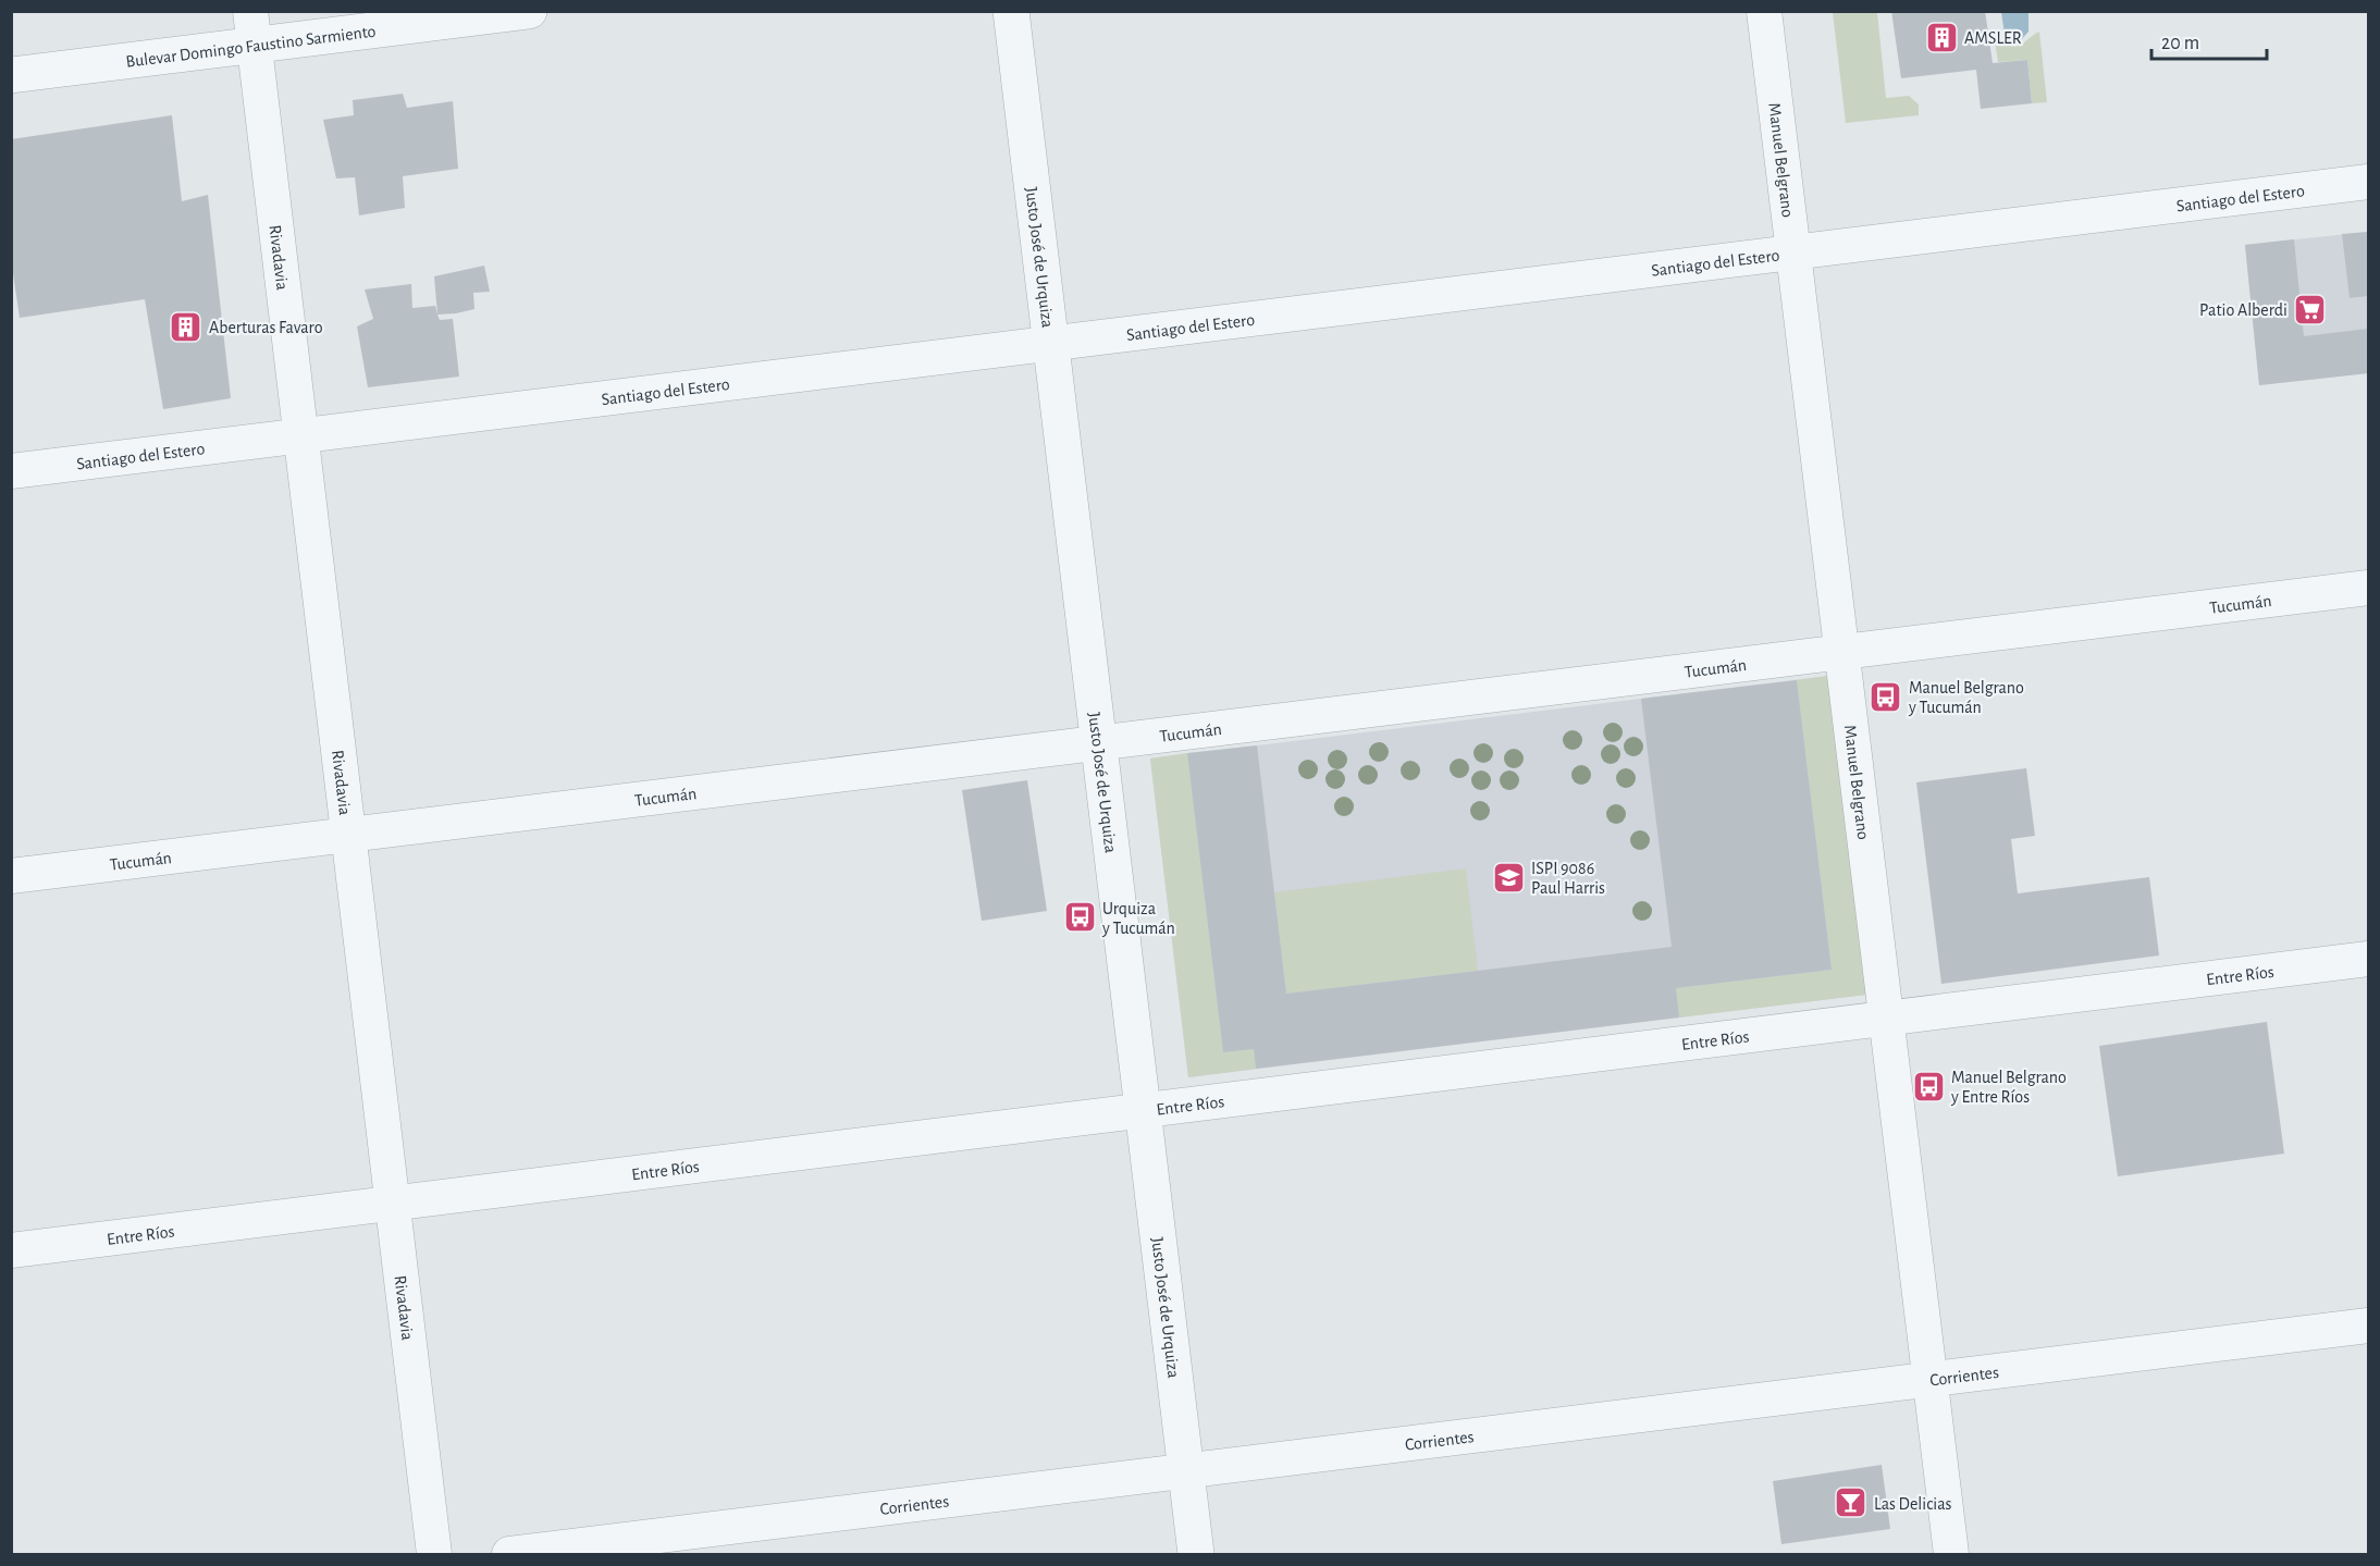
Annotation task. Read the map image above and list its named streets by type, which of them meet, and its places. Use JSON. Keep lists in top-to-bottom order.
{
  "streets": {
    "street": [
      "Bulevar Domingo Faustino Sarmiento",
      "Manuel Belgrano",
      "Santiago del Estero",
      "Rivadavia",
      "Justo José de Urquiza",
      "Tucumán",
      "Entre Ríos",
      "Corrientes"
    ]
  },
  "crossings": [
    ["Bulevar Domingo Faustino Sarmiento", "Rivadavia"],
    ["Manuel Belgrano", "Santiago del Estero"],
    ["Manuel Belgrano", "Tucumán"],
    ["Manuel Belgrano", "Entre Ríos"],
    ["Manuel Belgrano", "Corrientes"],
    ["Santiago del Estero", "Rivadavia"],
    ["Santiago del Estero", "Justo José de Urquiza"],
    ["Rivadavia", "Tucumán"],
    ["Rivadavia", "Entre Ríos"],
    ["Justo José de Urquiza", "Tucumán"],
    ["Justo José de Urquiza", "Entre Ríos"],
    ["Justo José de Urquiza", "Corrientes"]
  ],
  "places": {
    "building": ["AMSLER", "Aberturas Favaro"],
    "supermarket": ["Patio Alberdi"],
    "bus stop": ["Manuel Belgrano y Tucumán", "Urquiza y Tucumán", "Manuel Belgrano y Entre Ríos"],
    "school or university": ["ISPI 9086 Paul Harris"],
    "bar": ["Las Delicias"]
  },
  "scale_bar": "20 m"
}
